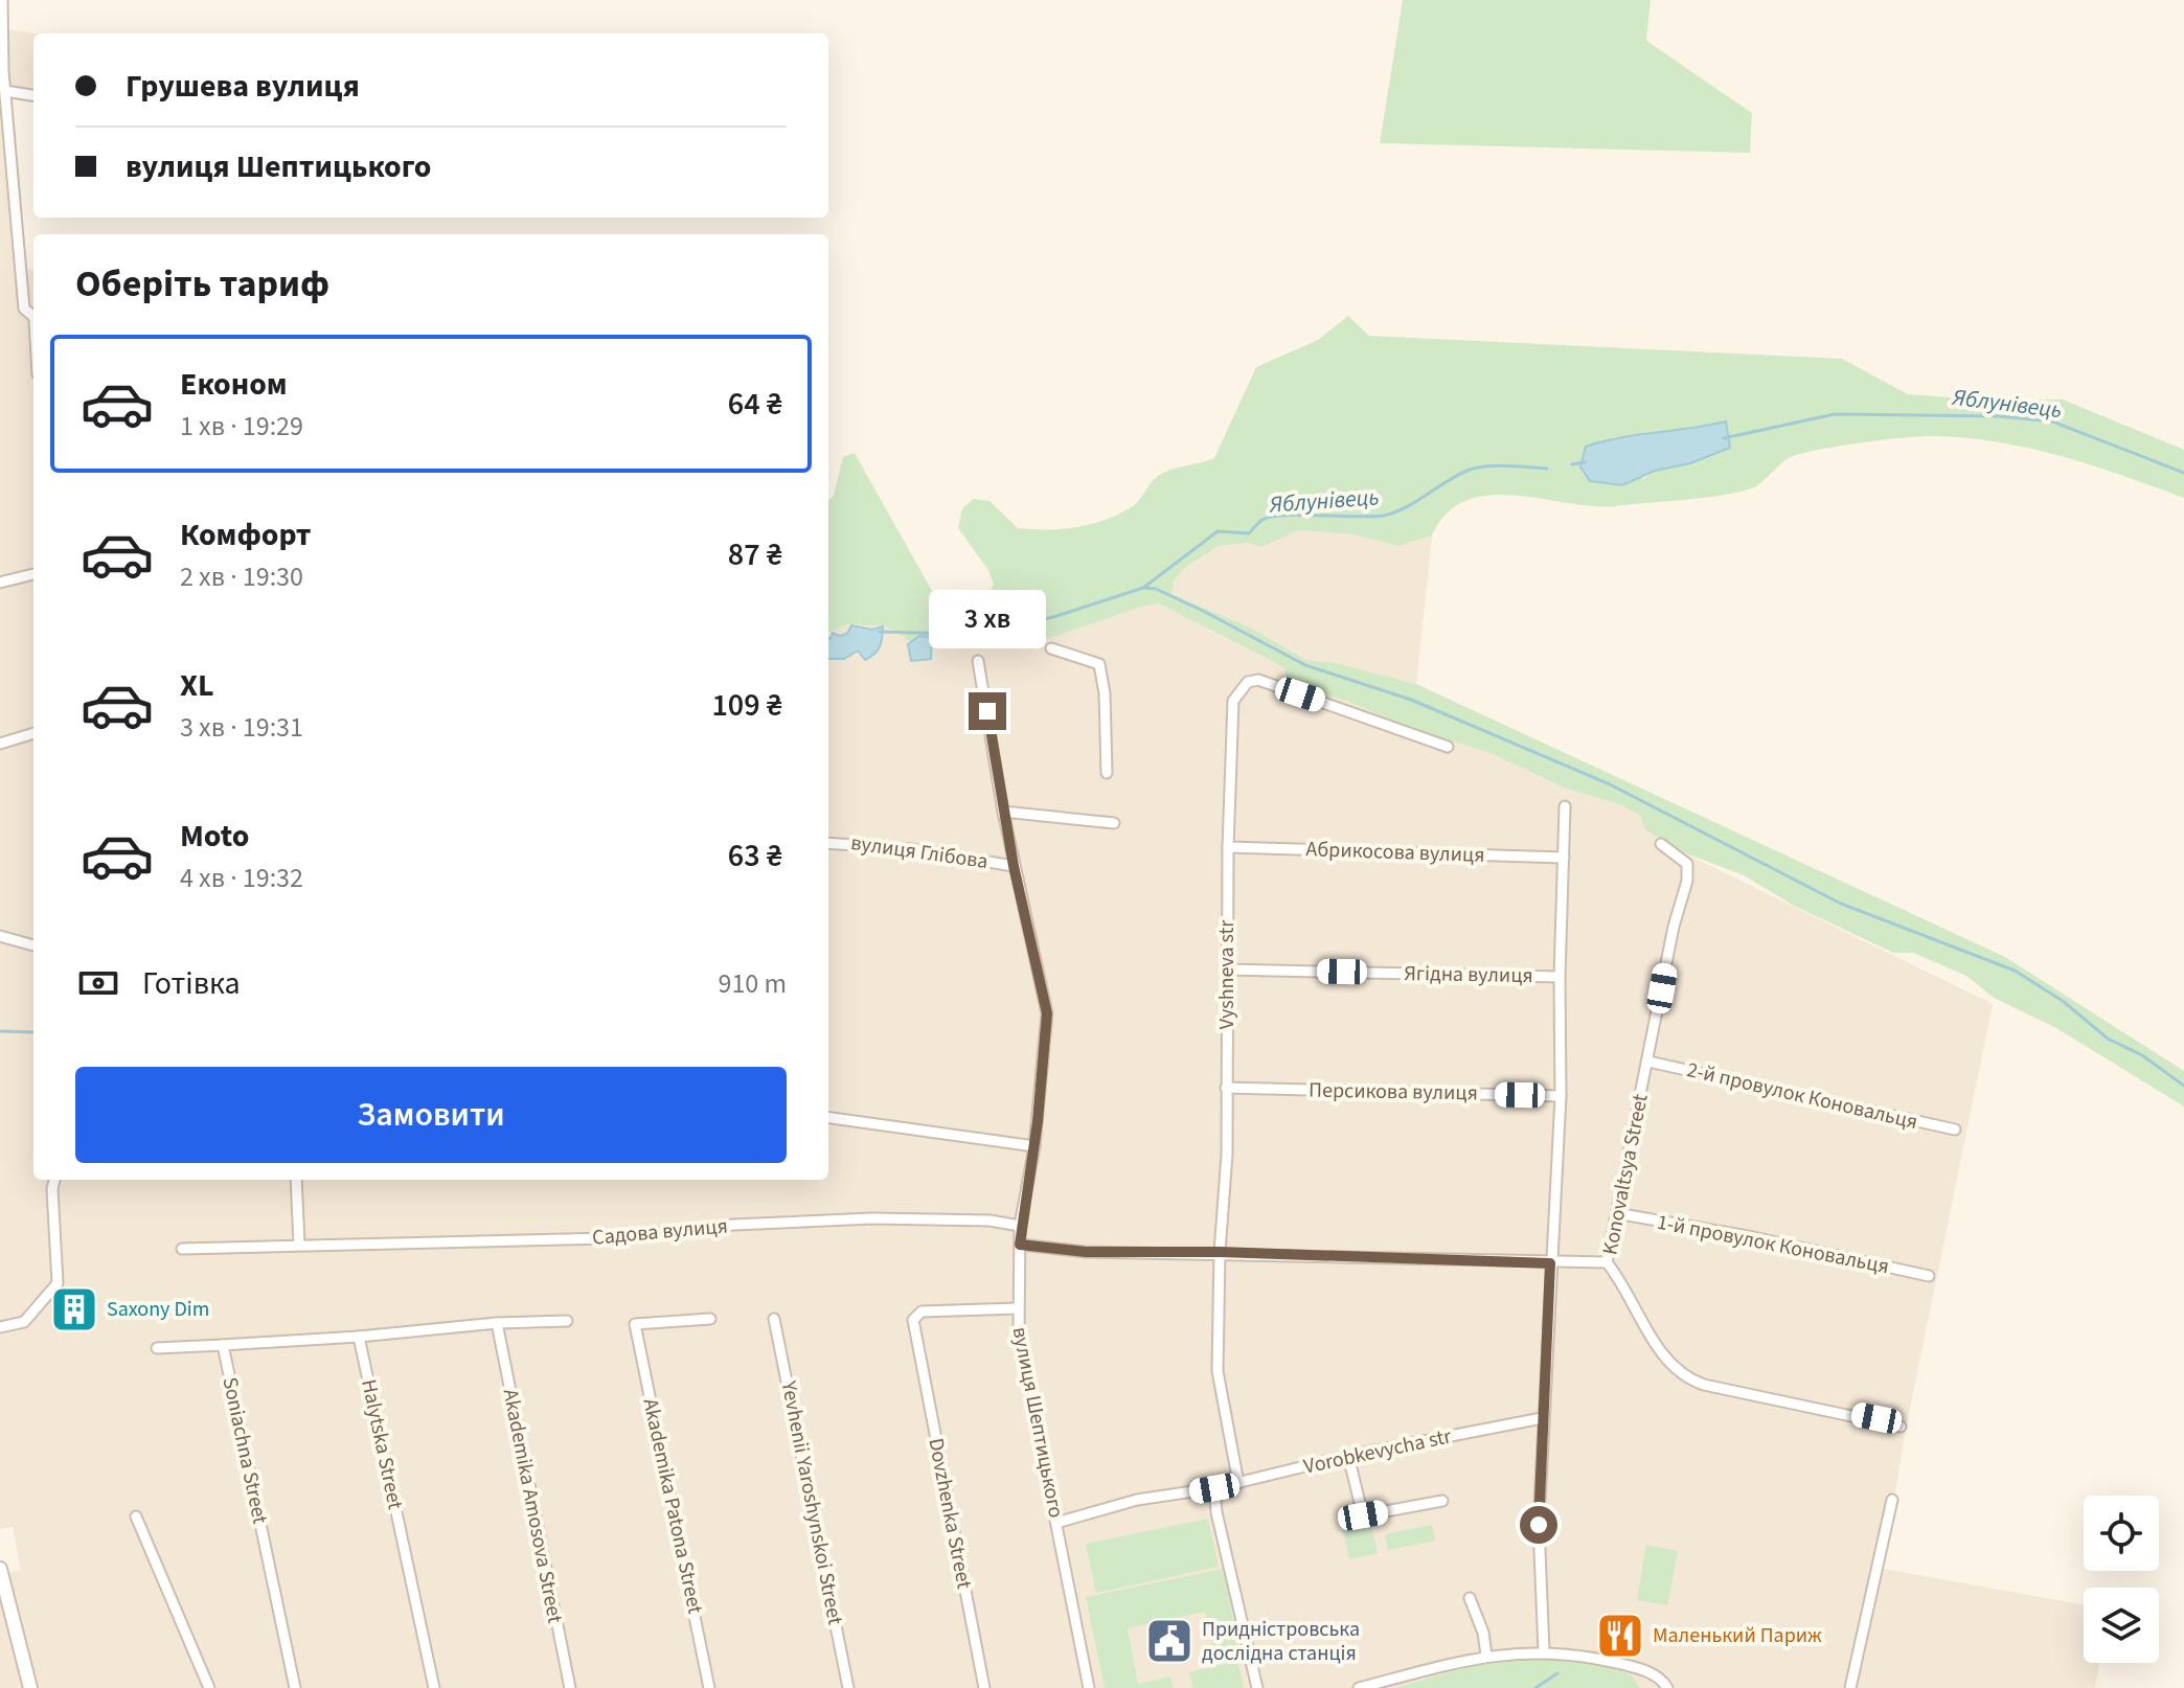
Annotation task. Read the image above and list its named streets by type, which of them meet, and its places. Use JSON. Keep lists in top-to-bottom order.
{
  "streets": {
    "street": [
      "вулиця Глібова",
      "Абрикосова вулиця",
      "Vyshneva str",
      "Ягідна вулиця",
      "Персикова вулиця",
      "2-й провулок Коновальця",
      "Konovaltsya Street",
      "Садова вулиця",
      "1-й провулок Коновальця",
      "вулиця Шептицького",
      "Halytska Street",
      "Soniachna Street",
      "Vorobkevycha str",
      "Yevhenii Yaroshynskoi Street",
      "Akademika Amosova Street",
      "Akademika Patona Street",
      "Dovzhenka Street"
    ]
  },
  "crossings": [
    ["вулиця Глібова", "вулиця Шептицького"],
    ["Абрикосова вулиця", "Vyshneva str"],
    ["Vyshneva str", "Ягідна вулиця"],
    ["Vyshneva str", "Персикова вулиця"],
    ["Vyshneva str", "Vorobkevycha str"],
    ["2-й провулок Коновальця", "Konovaltsya Street"],
    ["Konovaltsya Street", "1-й провулок Коновальця"],
    ["Садова вулиця", "вулиця Шептицького"],
    ["вулиця Шептицького", "Vorobkevycha str"],
    ["вулиця Шептицького", "Dovzhenka Street"],
    ["Halytska Street", "Soniachna Street"]
  ],
  "water": ["Яблунівець"],
  "places": {
    "building": ["Saxony Dim"],
    "restaurant": ["Маленький Париж"],
    "public building": ["Придністровська дослідна станція"]
  },
  "page": {
    "banner": ["Грушева вулиця", "вулиця Шептицького"],
    "heading": "Оберіть тариф",
    "list": [
      {
        "name": "Економ",
        "note": "1 хв · 19:29",
        "value": "64 ₴"
      },
      {
        "name": "Комфорт",
        "note": "2 хв · 19:30",
        "value": "87 ₴"
      },
      {
        "name": "XL",
        "note": "3 хв · 19:31",
        "value": "109 ₴"
      },
      {
        "name": "Moto",
        "note": "4 хв · 19:32",
        "value": "63 ₴"
      }
    ],
    "bubble": "3 хв",
    "pay": ["Готівка", "910 m"],
    "buttons": "Замовити"
  }
}
